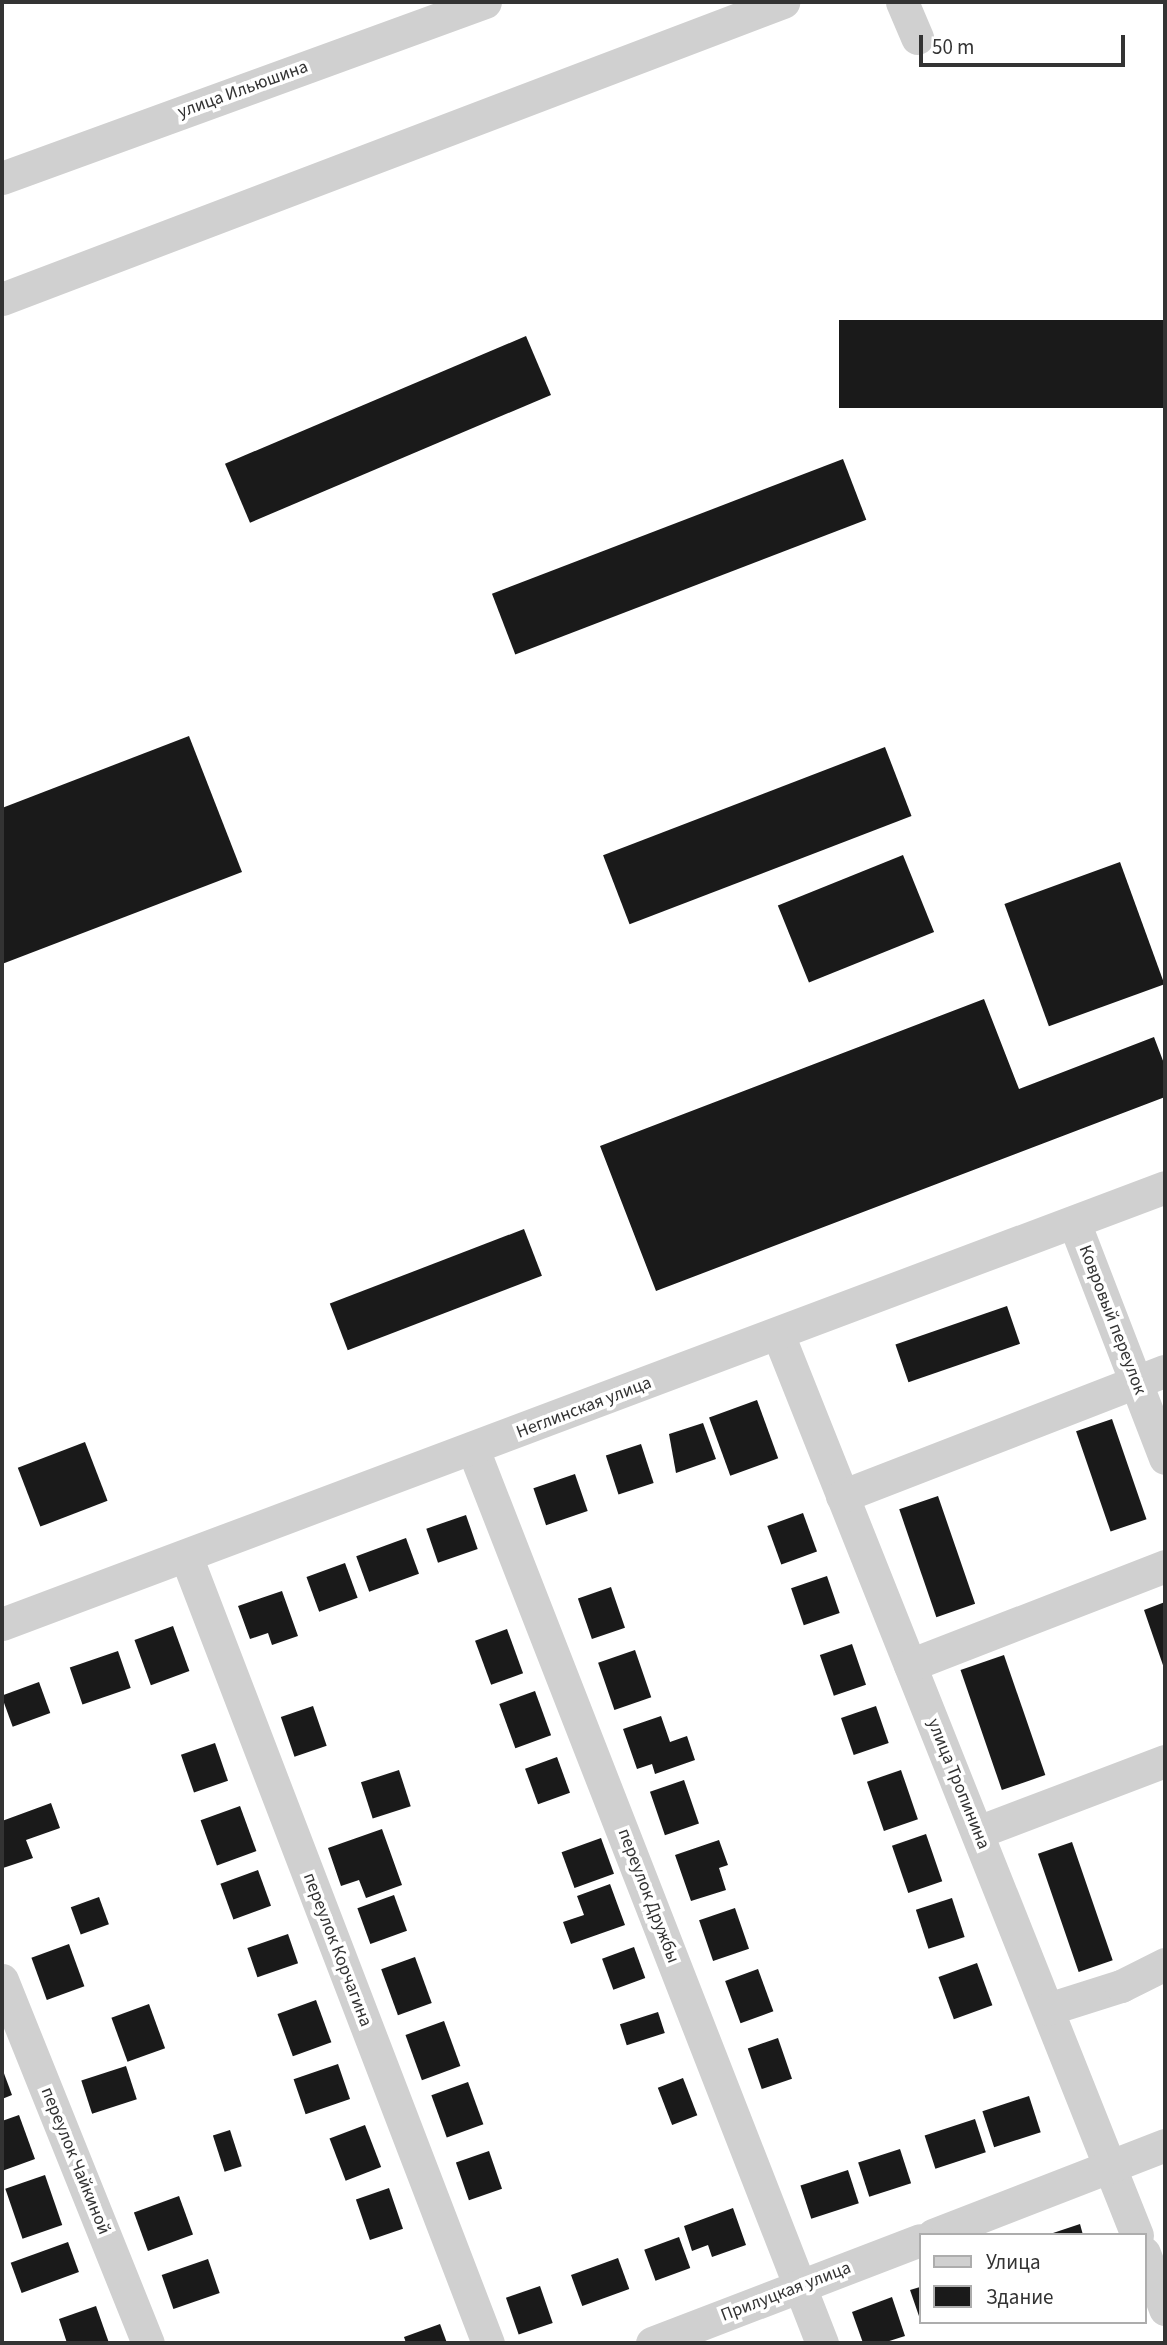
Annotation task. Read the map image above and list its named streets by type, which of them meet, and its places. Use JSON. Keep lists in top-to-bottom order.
{
  "streets": {
    "street": [
      "улица Ильюшина",
      "Ковровый переулок",
      "Неглинская улица",
      "улица Тропинина",
      "переулок Дружбы",
      "переулок Корчагина",
      "переулок Чайкиной",
      "Прилуцкая улица"
    ]
  },
  "crossings": [
    ["Ковровый переулок", "Неглинская улица"],
    ["Неглинская улица", "улица Тропинина"],
    ["Неглинская улица", "переулок Дружбы"],
    ["Неглинская улица", "переулок Корчагина"],
    ["переулок Дружбы", "Прилуцкая улица"]
  ],
  "legend": ["Улица", "Здание"],
  "scale_bar": "50 m"
}
